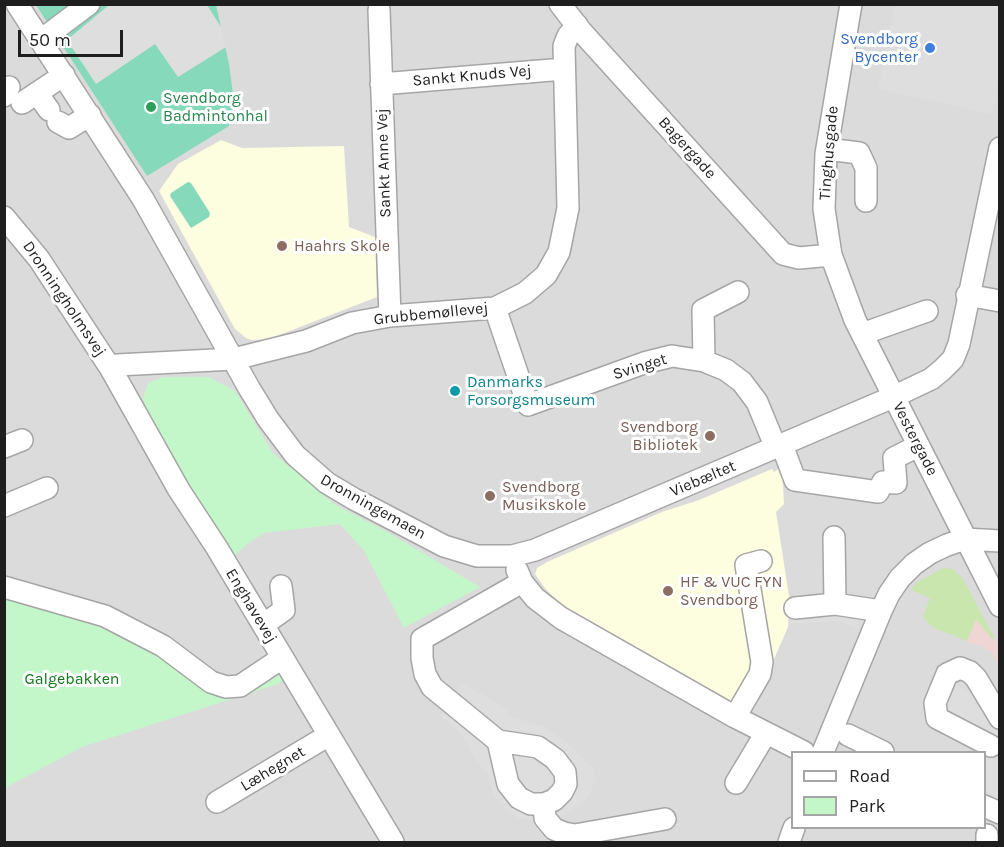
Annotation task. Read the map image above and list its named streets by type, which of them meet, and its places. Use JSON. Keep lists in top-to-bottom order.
{
  "streets": {
    "street": [
      "Sankt Knuds Vej",
      "Bagergade",
      "Tinghusgade",
      "Sankt Anne Vej",
      "Dronningholmsvej",
      "Grubbemøllevej",
      "Svinget",
      "Vestergade",
      "Viebæltet",
      "Dronningemaen",
      "Enghavevej",
      "Læhegnet"
    ]
  },
  "crossings": [
    ["Sankt Knuds Vej", "Sankt Anne Vej"],
    ["Sankt Knuds Vej", "Grubbemøllevej"],
    ["Bagergade", "Tinghusgade"],
    ["Bagergade", "Grubbemøllevej"],
    ["Tinghusgade", "Vestergade"],
    ["Tinghusgade", "Viebæltet"],
    ["Sankt Anne Vej", "Grubbemøllevej"],
    ["Dronningholmsvej", "Grubbemøllevej"],
    ["Dronningholmsvej", "Dronningemaen"],
    ["Dronningholmsvej", "Enghavevej"],
    ["Grubbemøllevej", "Svinget"],
    ["Grubbemøllevej", "Dronningemaen"],
    ["Svinget", "Vestergade"],
    ["Svinget", "Viebæltet"],
    ["Vestergade", "Viebæltet"],
    ["Viebæltet", "Dronningemaen"],
    ["Enghavevej", "Læhegnet"]
  ],
  "parks": ["Galgebakken"],
  "places": [
    "Svendborg Bycenter",
    "Svendborg Badmintonhal",
    "Haahrs Skole",
    "Danmarks Forsorgsmuseum",
    "Svendborg Bibliotek",
    "Svendborg Musikskole",
    "HF & VUC FYN Svendborg"
  ],
  "legend": ["Road", "Park"],
  "scale_bar": "50 m"
}
